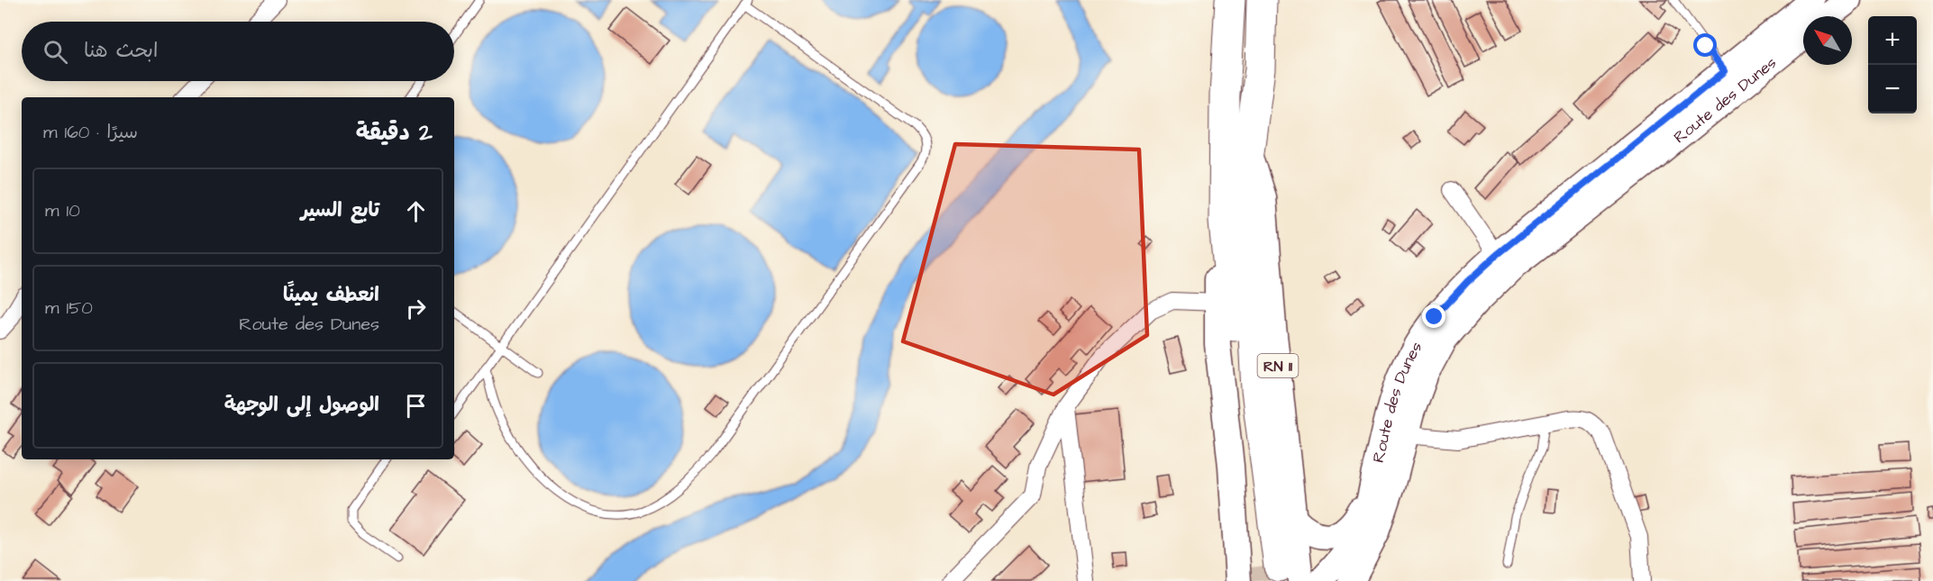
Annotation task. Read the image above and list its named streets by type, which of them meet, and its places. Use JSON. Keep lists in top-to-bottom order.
{
  "streets": {
    "highway": ["RN 11"],
    "main road": ["Route des Dunes"]
  },
  "north": "top left",
  "page": {
    "map_buttons": ["+", "−"],
    "search": "ابحث هنا",
    "heading": ["2 دقيقة", "سيرًا · 160 m"],
    "list": [
      ["تابع السير", "10 m"],
      ["انعطف يمينًا", "Route des Dunes", "150 m"],
      "الوصول إلى الوجهة"
    ]
  }
}
